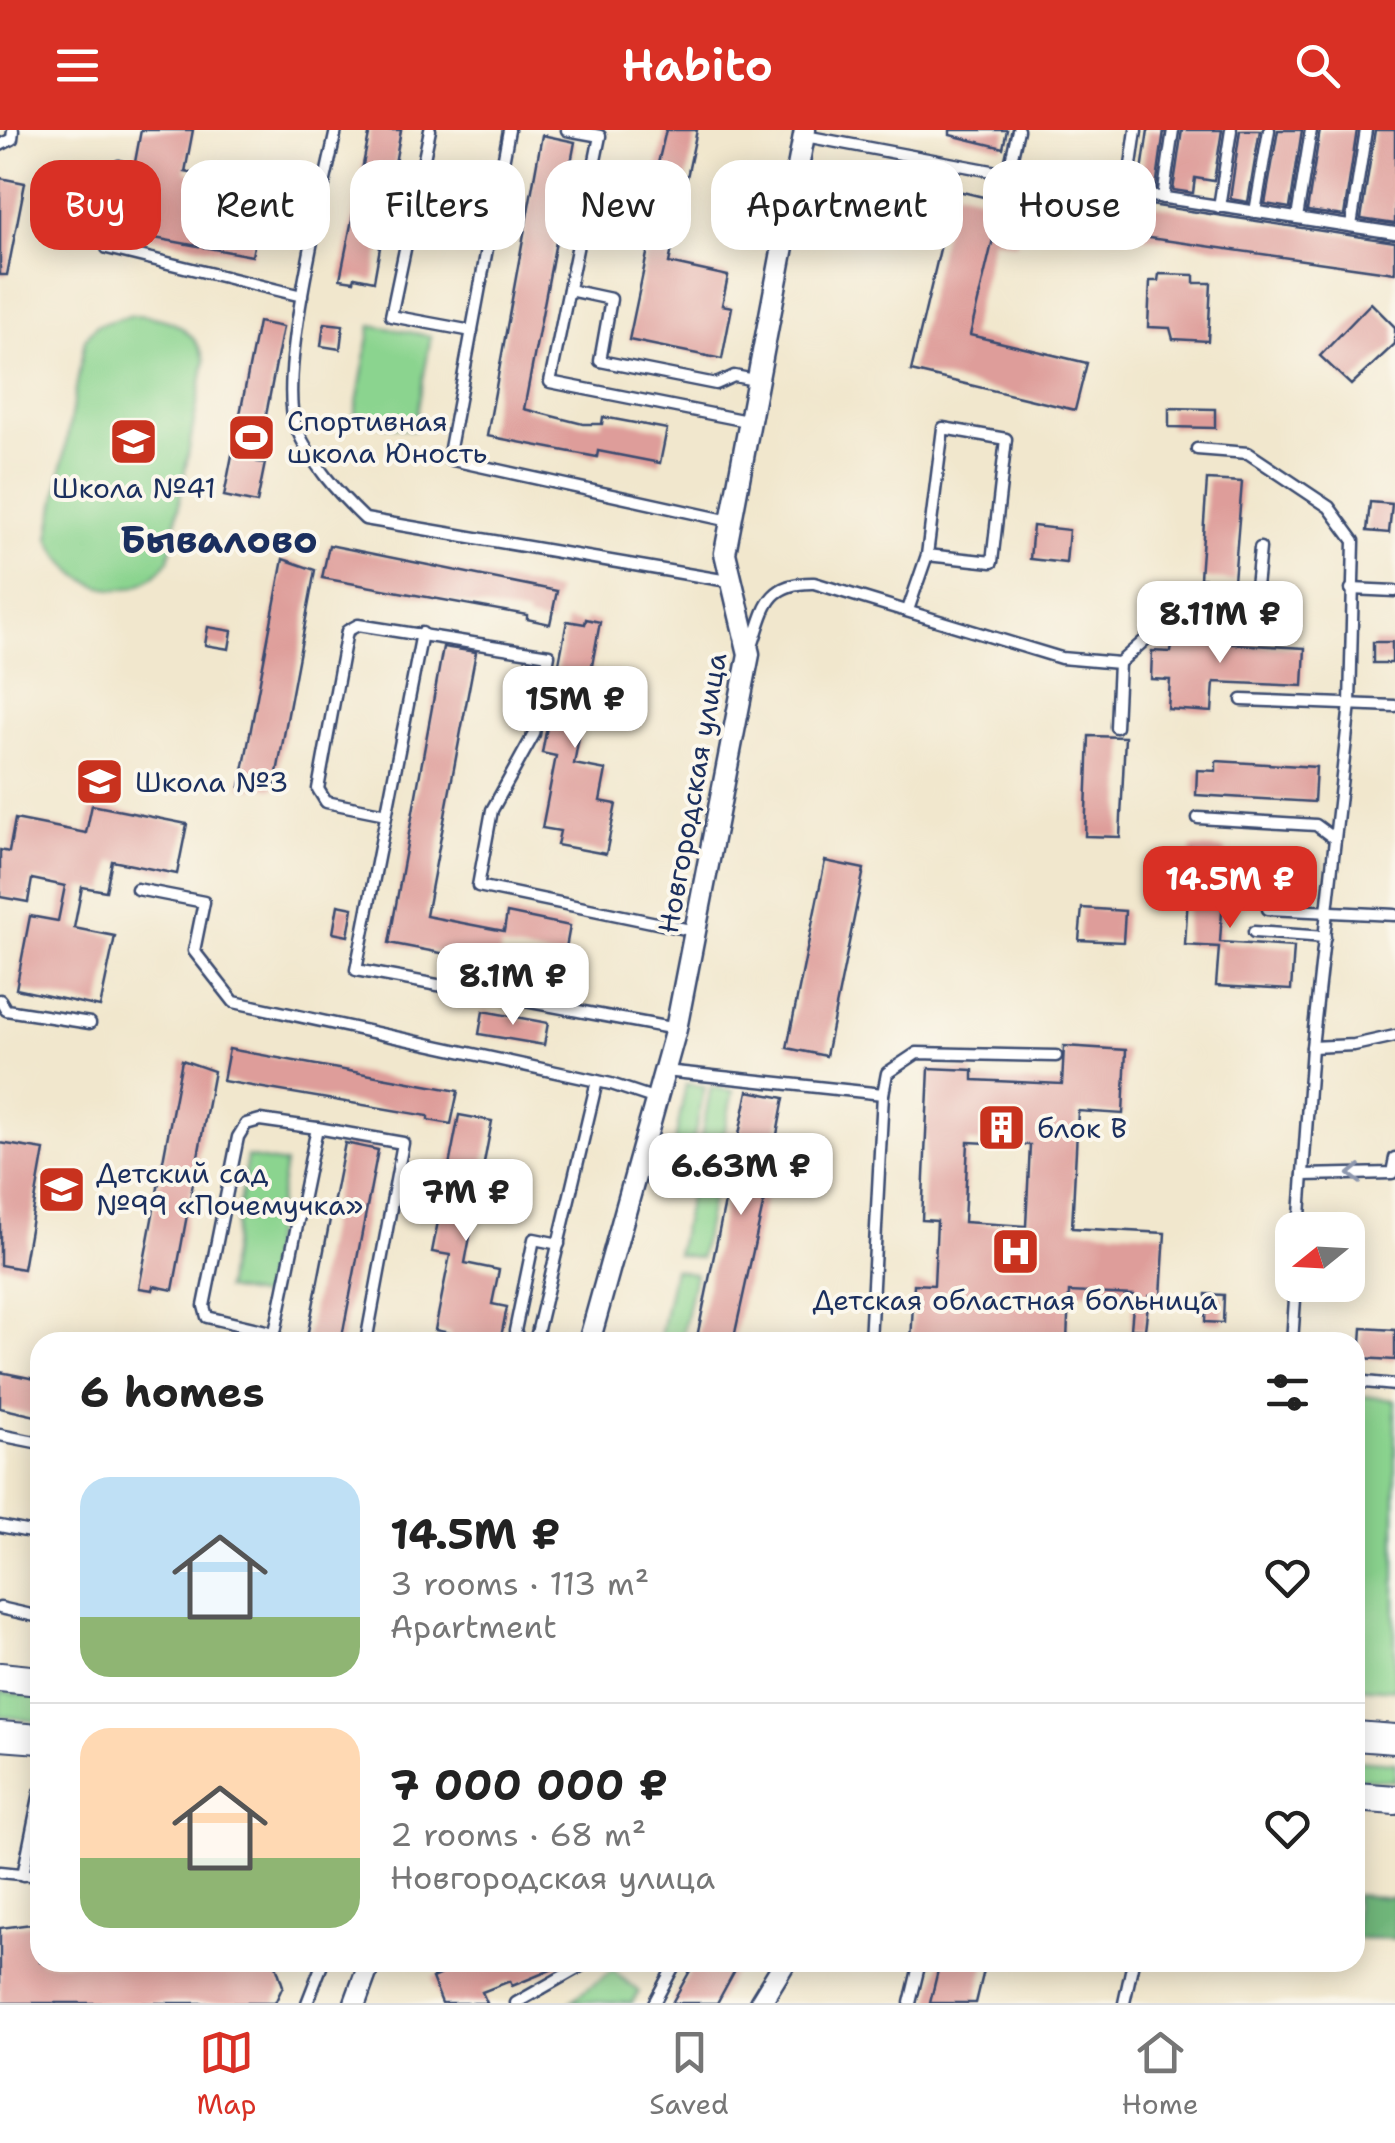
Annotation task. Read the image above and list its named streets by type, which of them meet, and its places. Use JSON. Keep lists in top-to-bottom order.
{
  "streets": {
    "street": ["Новгородская улица"]
  },
  "districts": ["Бывалово"],
  "places": {
    "sports": ["Спортивная школа Юность"],
    "school or university": ["Школа №41", "Школа №3", "Детский сад №99 «Почемучка»"],
    "building": ["блок В"],
    "hospital": ["Детская областная больница"]
  },
  "north": "left",
  "page": {
    "header": "Habito",
    "chip": [
      "Buy",
      "Rent",
      "Filters",
      "New",
      "Apartment",
      "House"
    ],
    "price": [
      "8.11M ₽",
      "15M ₽",
      "14.5M ₽",
      "8.1M ₽",
      "6.63M ₽",
      "7M ₽"
    ],
    "heading": "6 homes",
    "list": [
      {
        "name": "14.5M ₽",
        "note": "3 rooms · 113 m² · Apartment"
      },
      {
        "name": "7 000 000 ₽",
        "note": "2 rooms · 68 m² · Новгородская улица"
      }
    ],
    "tabs": ["Map", "Saved", "Home"]
  }
}
